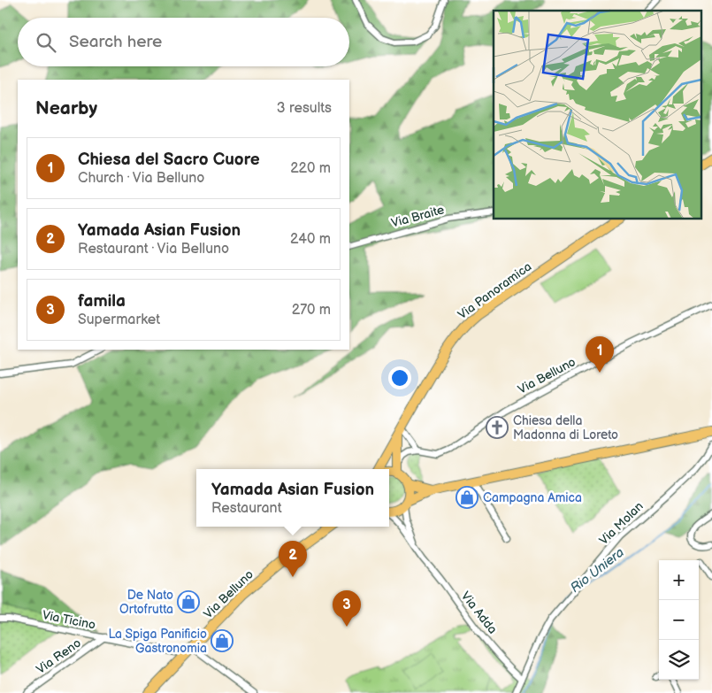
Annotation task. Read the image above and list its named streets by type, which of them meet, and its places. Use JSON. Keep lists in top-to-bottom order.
{
  "streets": {
    "main road": ["Via Panoramica", "Via Belluno"],
    "street": [
      "Via Braite",
      "Via Molan",
      "Via Adda",
      "Via Ticino",
      "Via Reno"
    ]
  },
  "crossings": [
    ["Via Belluno", "Via Ticino"],
    ["Via Molan", "Via Adda"],
    ["Via Ticino", "Via Reno"]
  ],
  "water": ["Rio Uniera"],
  "places": {
    "church": ["Chiesa della Madonna di Loreto"],
    "shop": ["Campagna Amica", "De Nato Ortofrutta", "La Spiga Panificio Gastronomia"]
  },
  "page": {
    "search": "Search here",
    "heading": ["Nearby", "3 results"],
    "list": [
      {
        "mark": "1",
        "name": "Chiesa del Sacro Cuore",
        "note": "Church · Via Belluno",
        "value": "220 m"
      },
      {
        "mark": "2",
        "name": "Yamada Asian Fusion",
        "note": "Restaurant · Via Belluno",
        "value": "240 m"
      },
      {
        "mark": "3",
        "name": "famila",
        "note": "Supermarket",
        "value": "270 m"
      }
    ],
    "pins": ["1", "2", "3"],
    "popup": ["Yamada Asian Fusion", "Restaurant"],
    "map_buttons": ["+", "−"]
  }
}
